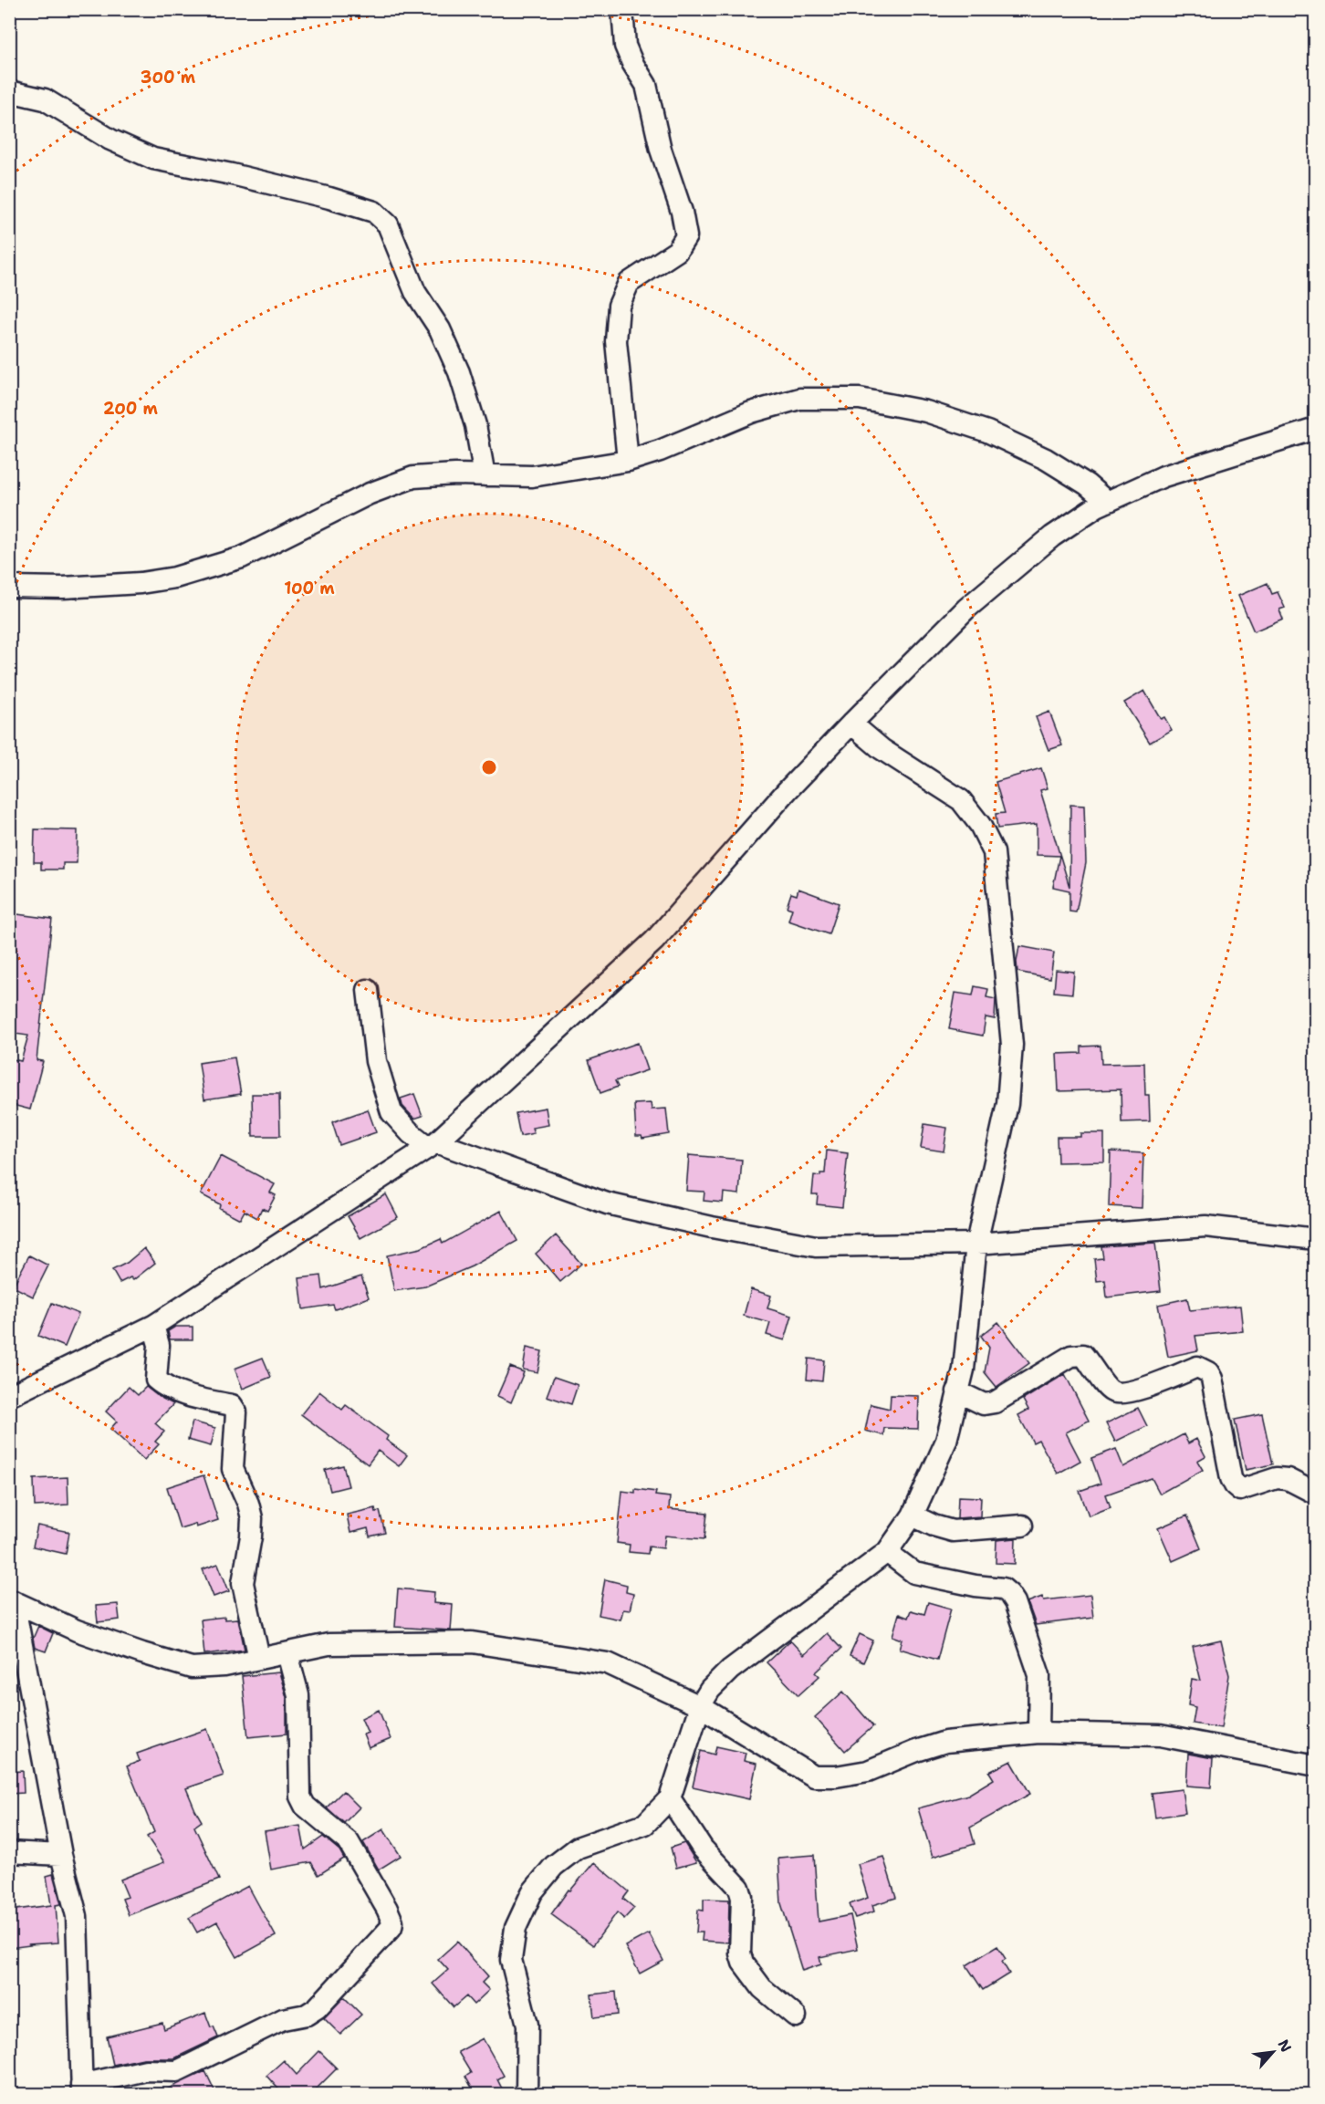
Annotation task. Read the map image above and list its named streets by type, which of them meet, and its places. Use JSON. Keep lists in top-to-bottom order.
{
  "north": "top right",
  "rings": ["300 m", "200 m", "100 m"]
}
